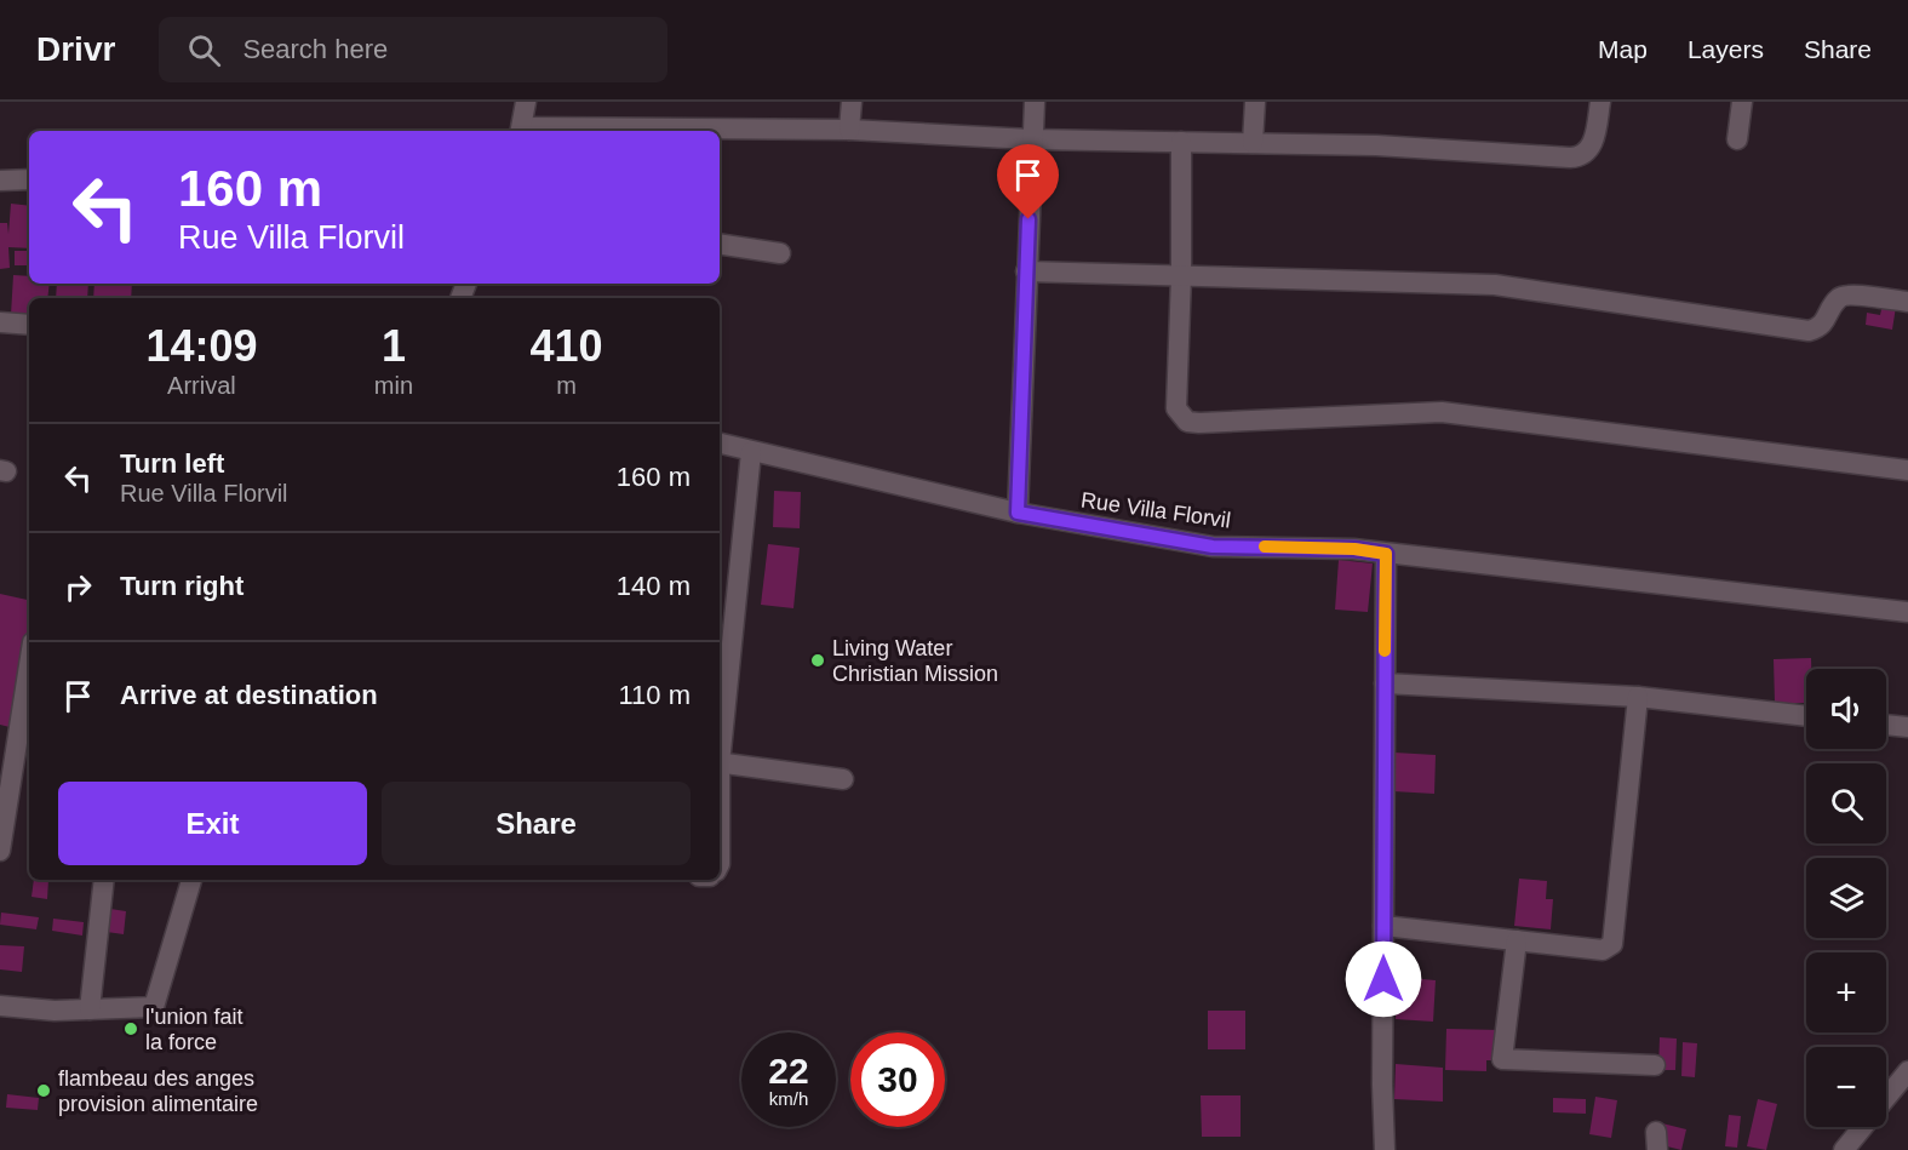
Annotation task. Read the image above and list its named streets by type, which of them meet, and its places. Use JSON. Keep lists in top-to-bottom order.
{
  "streets": {
    "street": ["Rue Villa Florvil"]
  },
  "places": ["Living Water Christian Mission", "l'union fait la force", "flambeau des anges provision alimentaire"],
  "page": {
    "header": "Drivr",
    "search": "Search here",
    "nav": ["Map", "Layers", "Share"],
    "turn": ["160 m", "Rue Villa Florvil"],
    "eta": [
      "14:09",
      "Arrival",
      "1",
      "min",
      "410",
      "m"
    ],
    "list": [
      {
        "name": "Turn left",
        "note": "Rue Villa Florvil",
        "value": "160 m"
      },
      {
        "name": "Turn right",
        "value": "140 m"
      },
      {
        "name": "Arrive at destination",
        "value": "110 m"
      }
    ],
    "map_buttons": ["+", "−"],
    "buttons": ["Exit", "Share"],
    "speed": "22 km/h",
    "limit": "30"
  }
}
